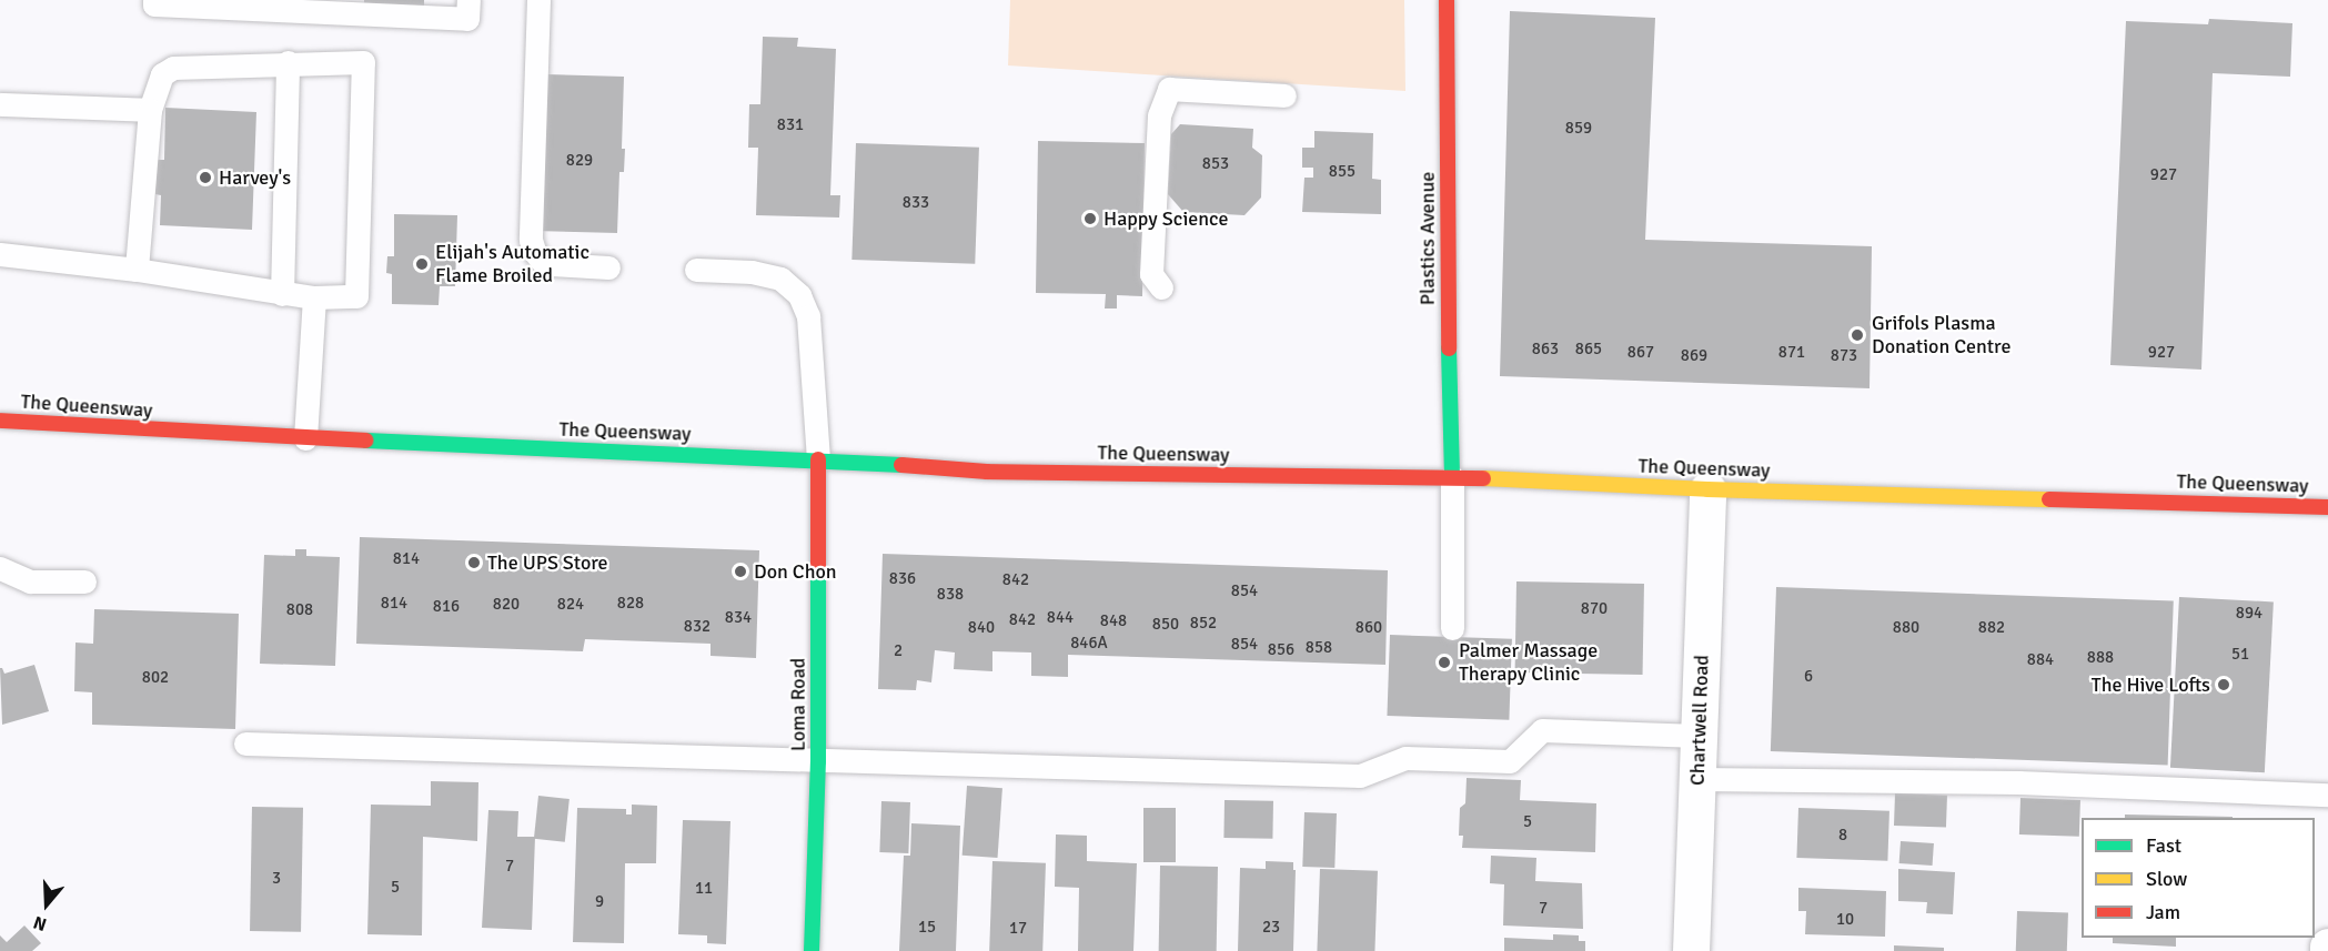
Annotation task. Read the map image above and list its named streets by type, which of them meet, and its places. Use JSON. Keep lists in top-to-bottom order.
{
  "streets": {
    "main road": ["Plastics Avenue", "The Queensway", "Loma Road"],
    "street": ["Chartwell Road"]
  },
  "crossings": [
    ["Plastics Avenue", "The Queensway"],
    ["The Queensway", "Loma Road"],
    ["The Queensway", "Chartwell Road"]
  ],
  "places": [
    "Harvey's",
    "Happy Science",
    "Elijah's Automatic Flame Broiled",
    "Grifols Plasma Donation Centre",
    "The UPS Store",
    "Don Chon",
    "Palmer Massage Therapy Clinic",
    "The Hive Lofts"
  ],
  "house_numbers": [
    "831",
    "859",
    "829",
    "853",
    "855",
    "927",
    "833",
    "863",
    "865",
    "867",
    "871",
    "927",
    "869",
    "873",
    "814",
    "836",
    "842",
    "854",
    "838",
    "814",
    "828",
    "820",
    "824",
    "816",
    "870",
    "808",
    "894",
    "834",
    "844",
    "842",
    "848",
    "852",
    "850",
    "832",
    "840",
    "860",
    "880",
    "882",
    "846A",
    "854",
    "858",
    "856",
    "2",
    "51",
    "888",
    "884",
    "6",
    "802",
    "5",
    "8",
    "7",
    "3",
    "5",
    "11",
    "9",
    "7",
    "10",
    "15",
    "23",
    "17"
  ],
  "legend": ["Fast", "Slow", "Jam"],
  "north": "bottom"
}
